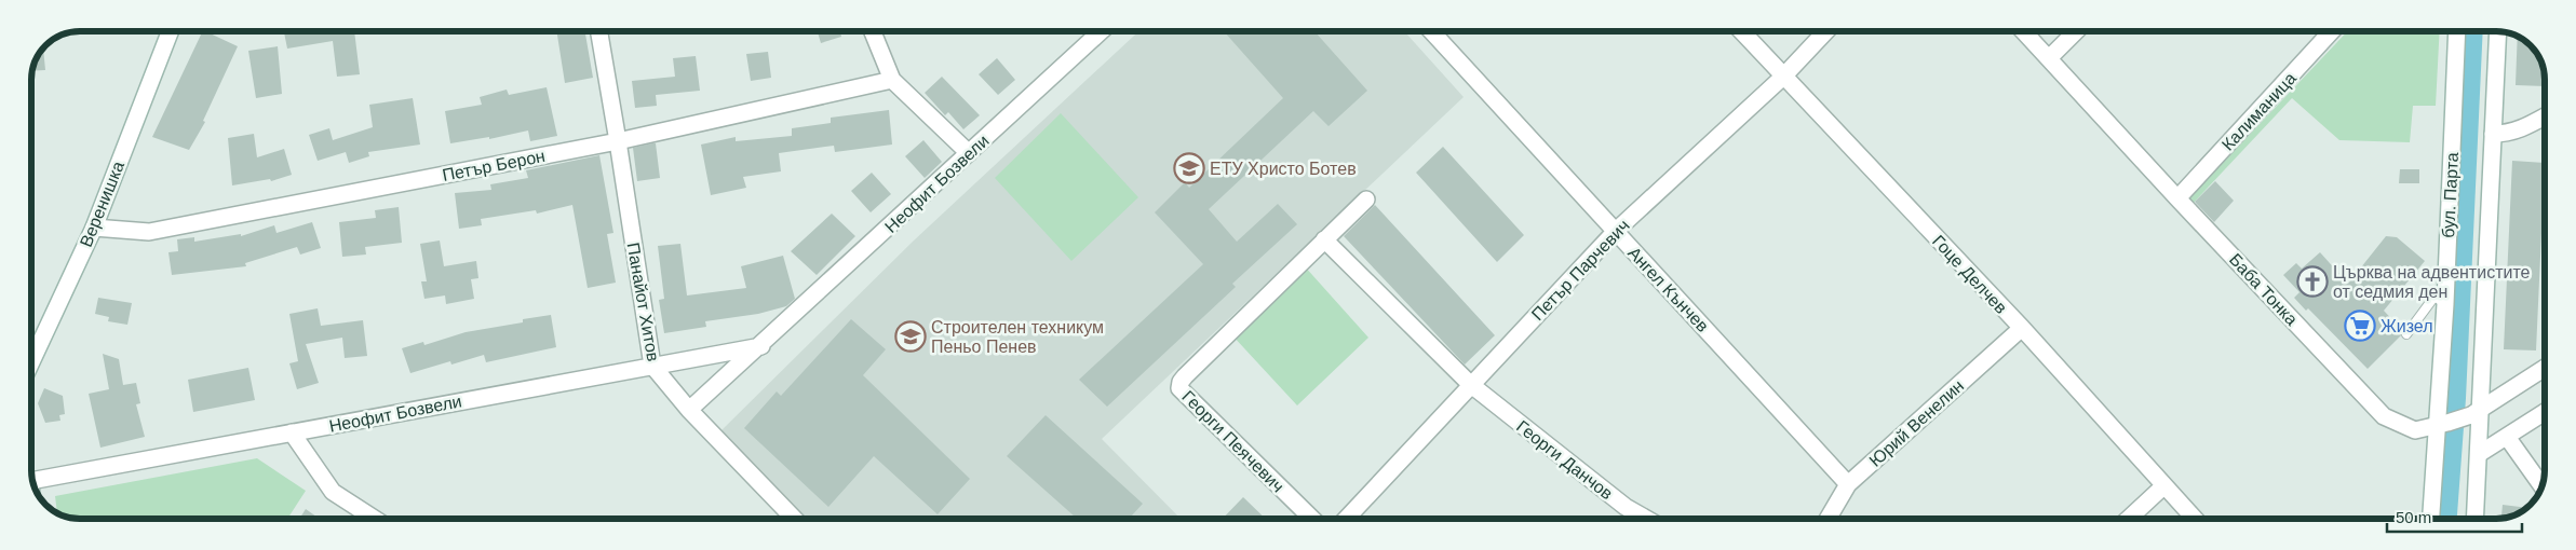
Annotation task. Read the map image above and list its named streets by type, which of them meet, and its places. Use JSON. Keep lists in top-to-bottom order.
{
  "streets": {
    "street": [
      "Калиманица",
      "Петър Берон",
      "Неофит Бозвели",
      "бул. Парта",
      "Веренишка",
      "Петър Парчевич",
      "Гоце Делчев",
      "Ангел Кънчев",
      "Баба Тонка",
      "Панайот Хитов",
      "Юрий Венелин",
      "Георги Пеячевич",
      "Георги Данчов"
    ]
  },
  "crossings": [
    ["Калиманица", "Баба Тонка"],
    ["Петър Берон", "Веренишка"],
    ["Петър Берон", "Панайот Хитов"],
    ["Неофит Бозвели", "Панайот Хитов"],
    ["бул. Парта", "Баба Тонка"],
    ["Петър Парчевич", "Гоце Делчев"],
    ["Петър Парчевич", "Ангел Кънчев"],
    ["Петър Парчевич", "Георги Данчов"],
    ["Гоце Делчев", "Юрий Венелин"],
    ["Ангел Кънчев", "Юрий Венелин"]
  ],
  "places": {
    "school or university": ["ЕТУ Христо Ботев", "Строителен техникум Пеньо Пенев"],
    "church": ["Църква на адвентистите от седмия ден"],
    "supermarket": ["Жизел"]
  },
  "scale_bar": "50 m"
}
